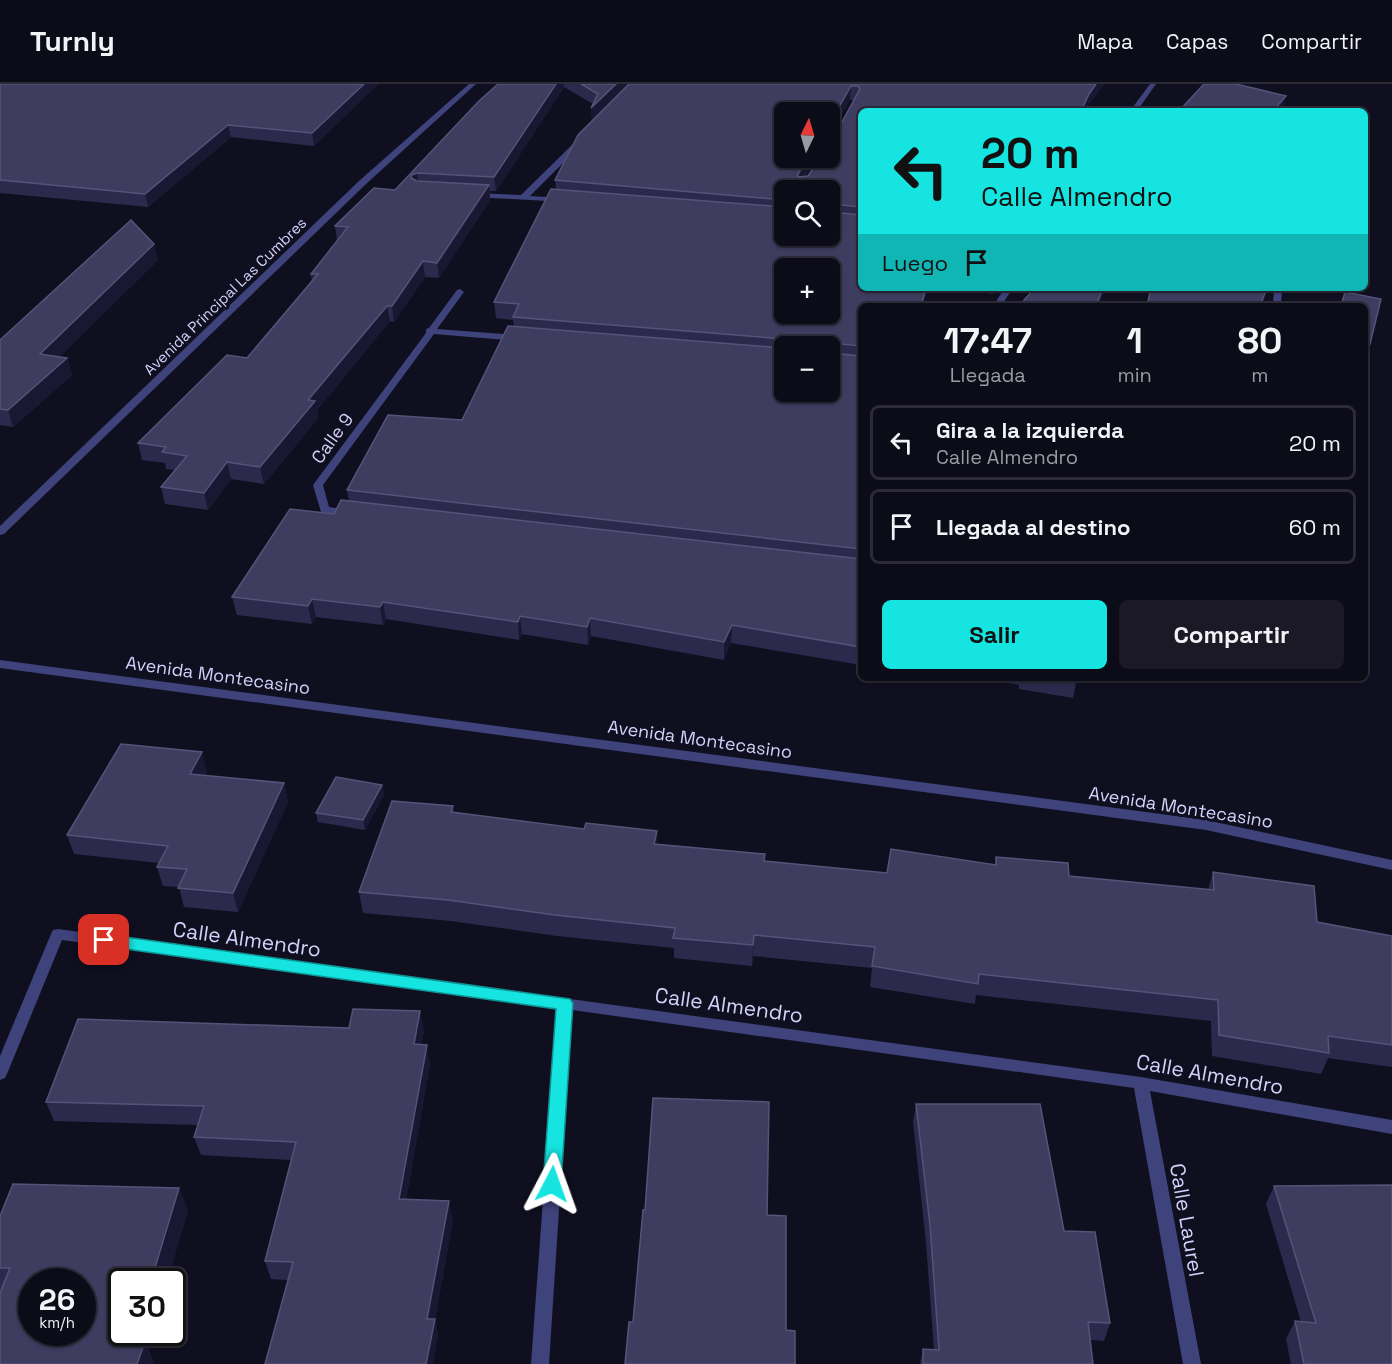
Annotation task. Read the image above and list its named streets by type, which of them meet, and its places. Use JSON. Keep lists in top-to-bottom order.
{
  "streets": {
    "street": [
      "Avenida Principal Las Cumbres",
      "Calle 9",
      "Avenida Montecasino",
      "Calle Almendro",
      "Calle Laurel"
    ]
  },
  "crossings": [
    ["Calle Almendro", "Calle Laurel"]
  ],
  "north": "top",
  "page": {
    "header": "Turnly",
    "nav": ["Mapa", "Capas", "Compartir"],
    "map_buttons": ["+", "−"],
    "turn": ["20 m", "Calle Almendro"],
    "then": "Luego",
    "eta": [
      "17:47",
      "Llegada",
      "1",
      "min",
      "80",
      "m"
    ],
    "list": [
      {
        "name": "Gira a la izquierda",
        "note": "Calle Almendro",
        "value": "20 m"
      },
      {
        "name": "Llegada al destino",
        "value": "60 m"
      }
    ],
    "buttons": ["Salir", "Compartir"],
    "speed": "26 km/h",
    "limit": "30"
  }
}
